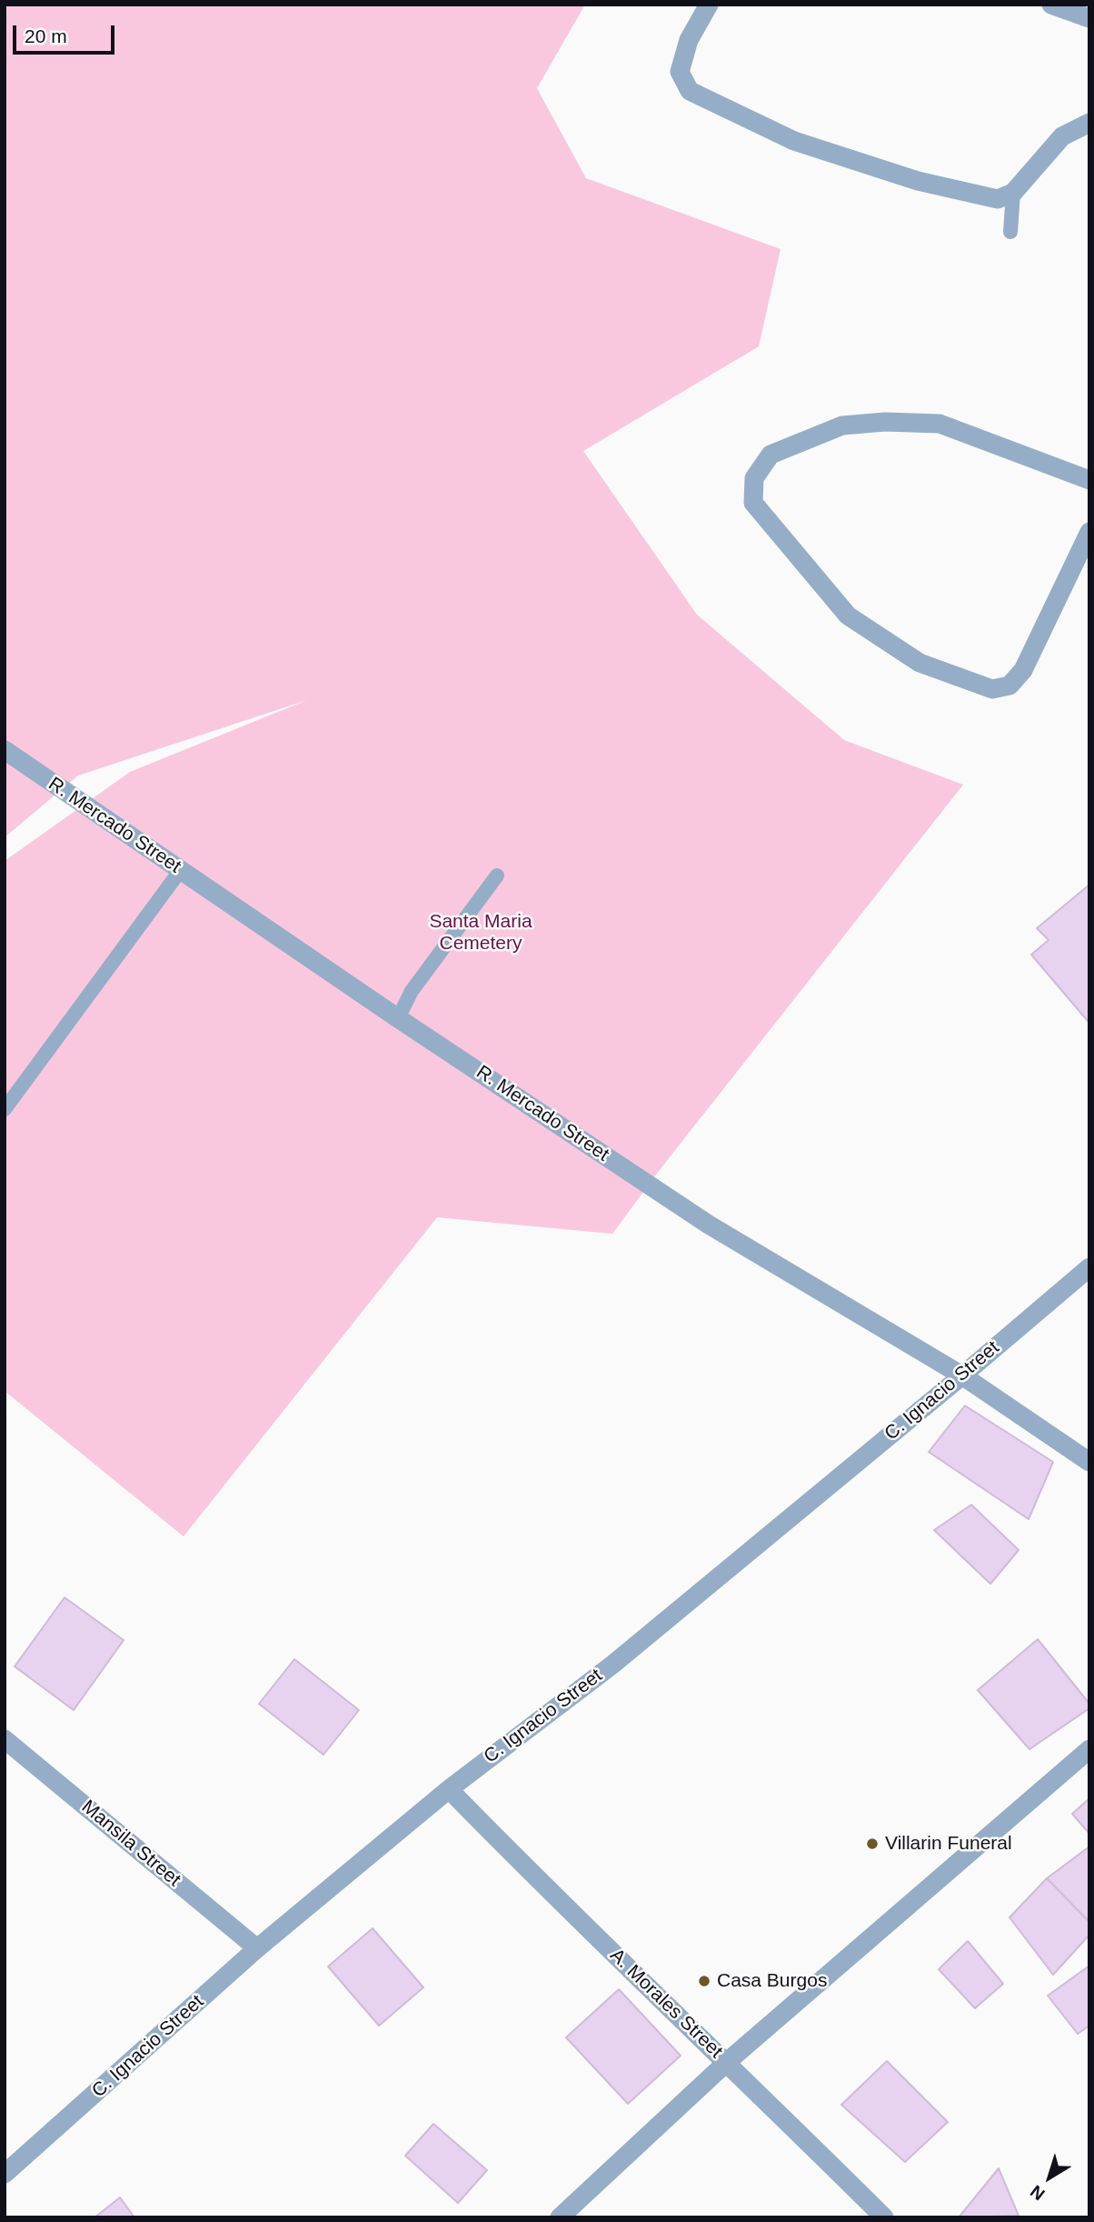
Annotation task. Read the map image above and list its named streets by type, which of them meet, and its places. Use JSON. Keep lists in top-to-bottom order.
{
  "streets": {
    "street": [
      "R. Mercado Street",
      "C. Ignacio Street",
      "Mansila Street",
      "A. Morales Street"
    ]
  },
  "crossings": [
    ["R. Mercado Street", "C. Ignacio Street"],
    ["C. Ignacio Street", "Mansila Street"],
    ["C. Ignacio Street", "A. Morales Street"]
  ],
  "parks": ["Santa Maria Cemetery"],
  "places": ["Villarin Funeral", "Casa Burgos"],
  "scale_bar": "20 m",
  "north": "bottom left"
}
